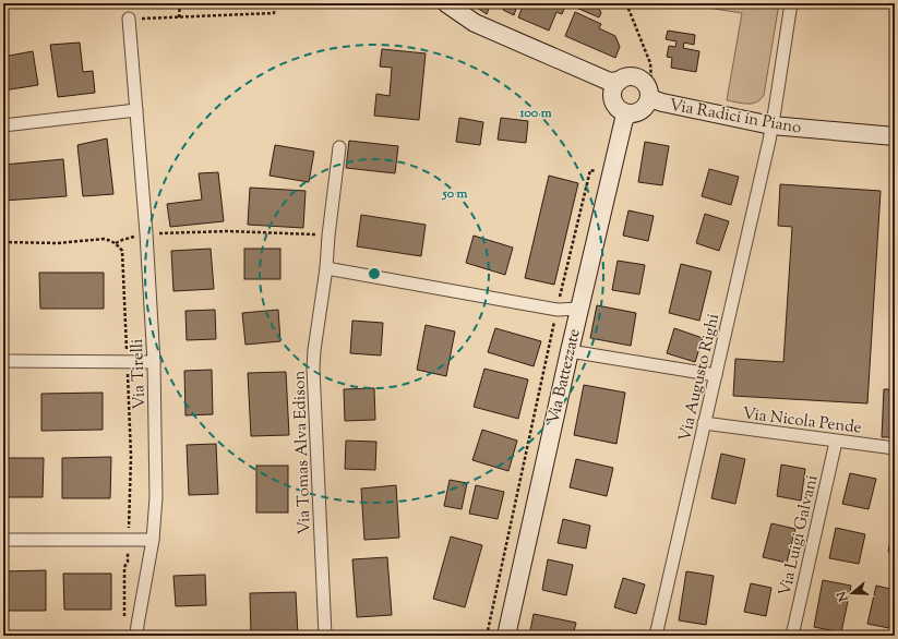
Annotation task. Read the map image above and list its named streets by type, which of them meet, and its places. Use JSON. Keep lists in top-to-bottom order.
{
  "streets": {
    "street": [
      "Via Radici in Piano",
      "Via Tirelli",
      "Via Battezzate",
      "Via Augusto Righi",
      "Via Nicola Pende",
      "Via Tomas Alva Edison",
      "Via Luigi Galvani"
    ]
  },
  "crossings": [
    ["Via Radici in Piano", "Via Battezzate"],
    ["Via Radici in Piano", "Via Augusto Righi"],
    ["Via Augusto Righi", "Via Nicola Pende"],
    ["Via Nicola Pende", "Via Luigi Galvani"]
  ],
  "north": "left",
  "rings": ["100 m", "50 m"]
}
